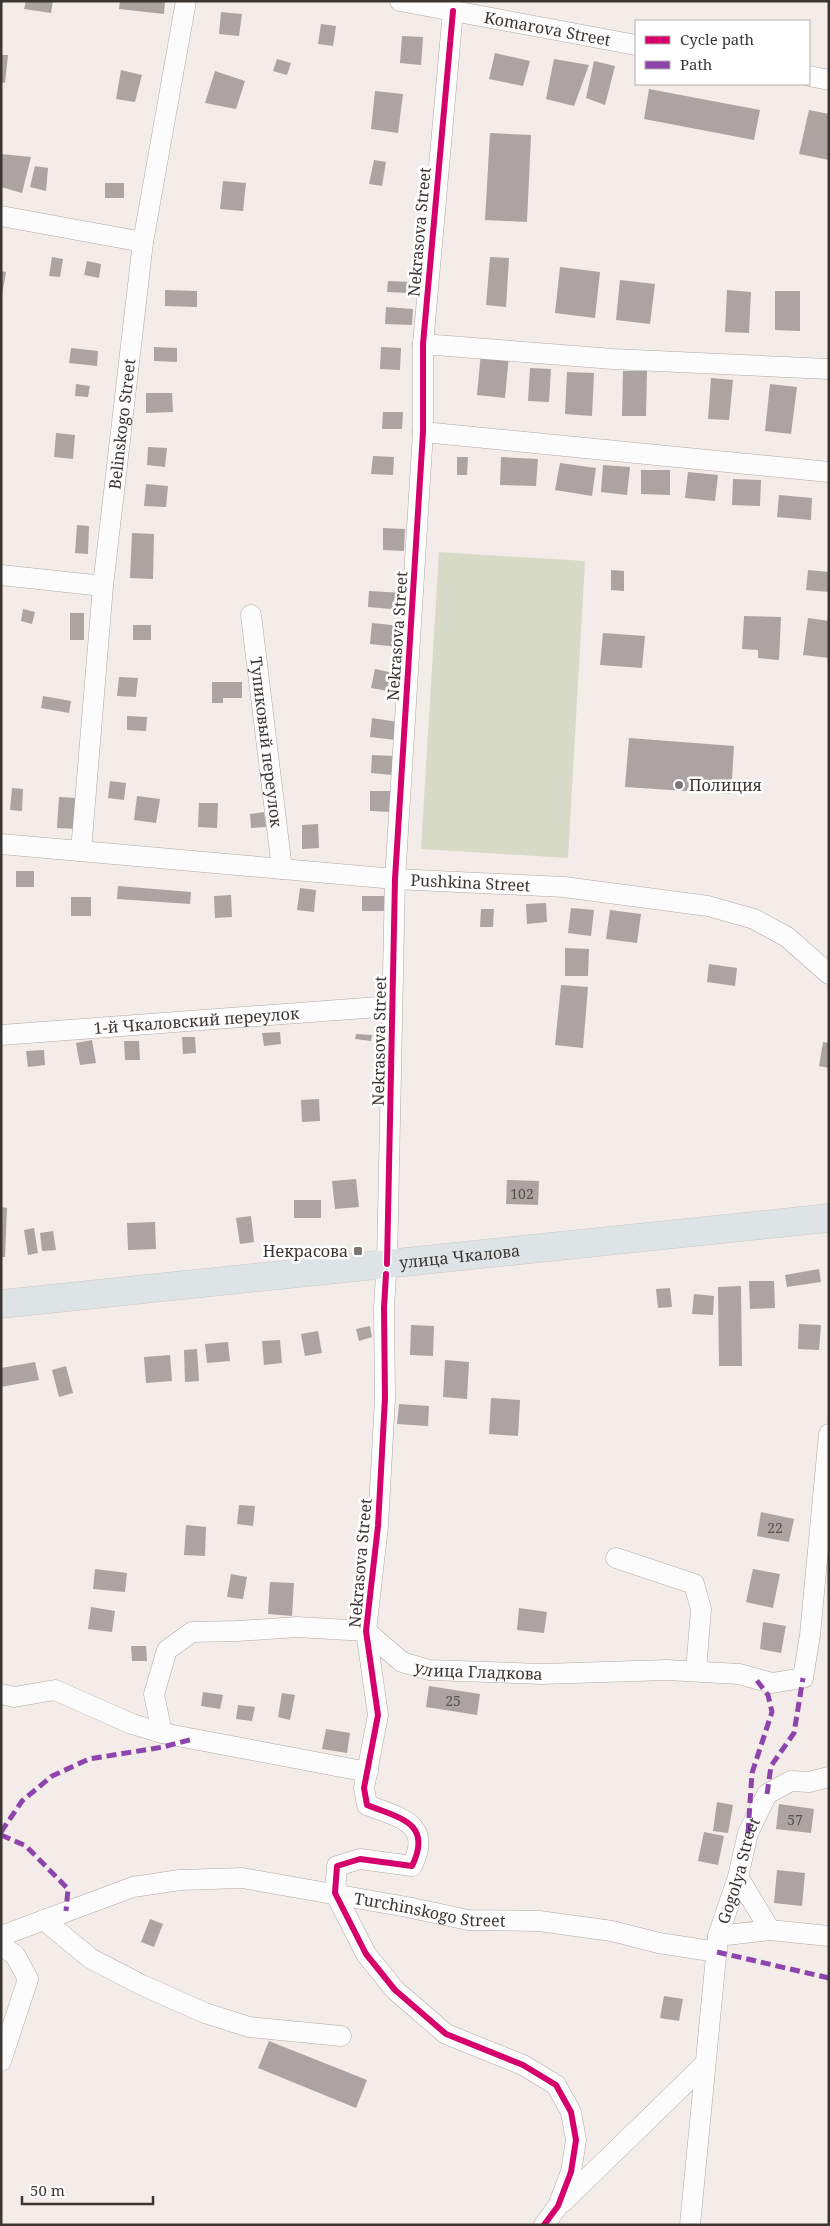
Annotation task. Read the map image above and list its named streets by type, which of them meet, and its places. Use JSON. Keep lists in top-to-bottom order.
{
  "streets": {
    "main road": ["улица Чкалова"],
    "street": [
      "Komarova Street",
      "Nekrasova Street",
      "Belinskogo Street",
      "Тупиковый переулок",
      "Pushkina Street",
      "1-й Чкаловский переулок",
      "улица Гладкова",
      "Gogolya Street",
      "Turchinskogo Street"
    ]
  },
  "crossings": [
    ["Komarova Street", "Nekrasova Street"],
    ["Nekrasova Street", "Pushkina Street"],
    ["Nekrasova Street", "1-й Чкаловский переулок"],
    ["Nekrasova Street", "улица Чкалова"],
    ["Nekrasova Street", "улица Гладкова"],
    ["Nekrasova Street", "Turchinskogo Street"],
    ["Belinskogo Street", "Pushkina Street"],
    ["Тупиковый переулок", "Pushkina Street"],
    ["Gogolya Street", "Turchinskogo Street"]
  ],
  "places": {
    "other": ["Полиция"],
    "transit": ["Некрасова"]
  },
  "house_numbers": [
    "102",
    "22",
    "25",
    "57"
  ],
  "legend": ["Cycle path", "Path"],
  "scale_bar": "50 m"
}
